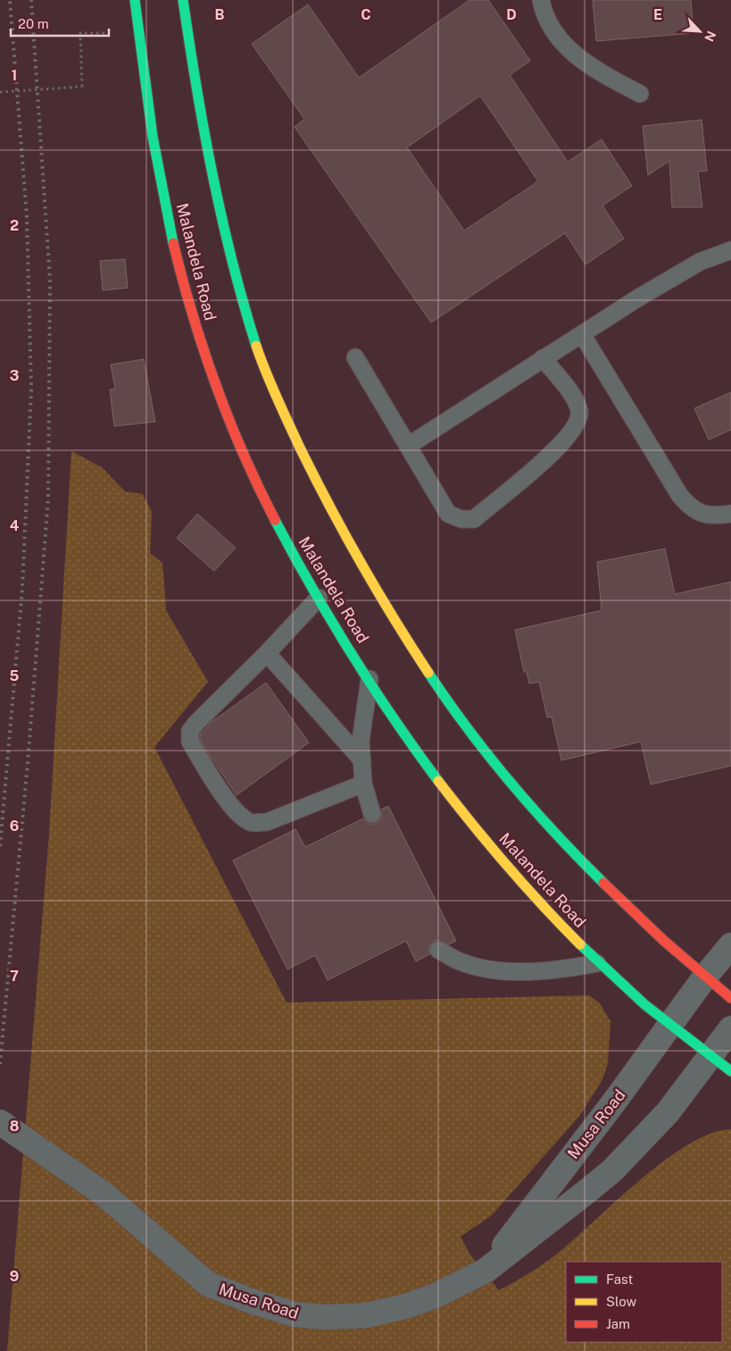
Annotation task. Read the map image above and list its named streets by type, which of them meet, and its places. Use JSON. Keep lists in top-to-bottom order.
{
  "streets": {
    "main road": ["Malandela Road"],
    "street": ["Musa Road"]
  },
  "crossings": [
    ["Malandela Road", "Musa Road"]
  ],
  "legend": ["Fast", "Slow", "Jam"],
  "scale_bar": "20 m",
  "north": "bottom right",
  "grid": {
    "columns": [
      "B",
      "C",
      "D",
      "E"
    ],
    "rows": [
      "1",
      "2",
      "3",
      "4",
      "5",
      "6",
      "7",
      "8",
      "9"
    ]
  }
}
